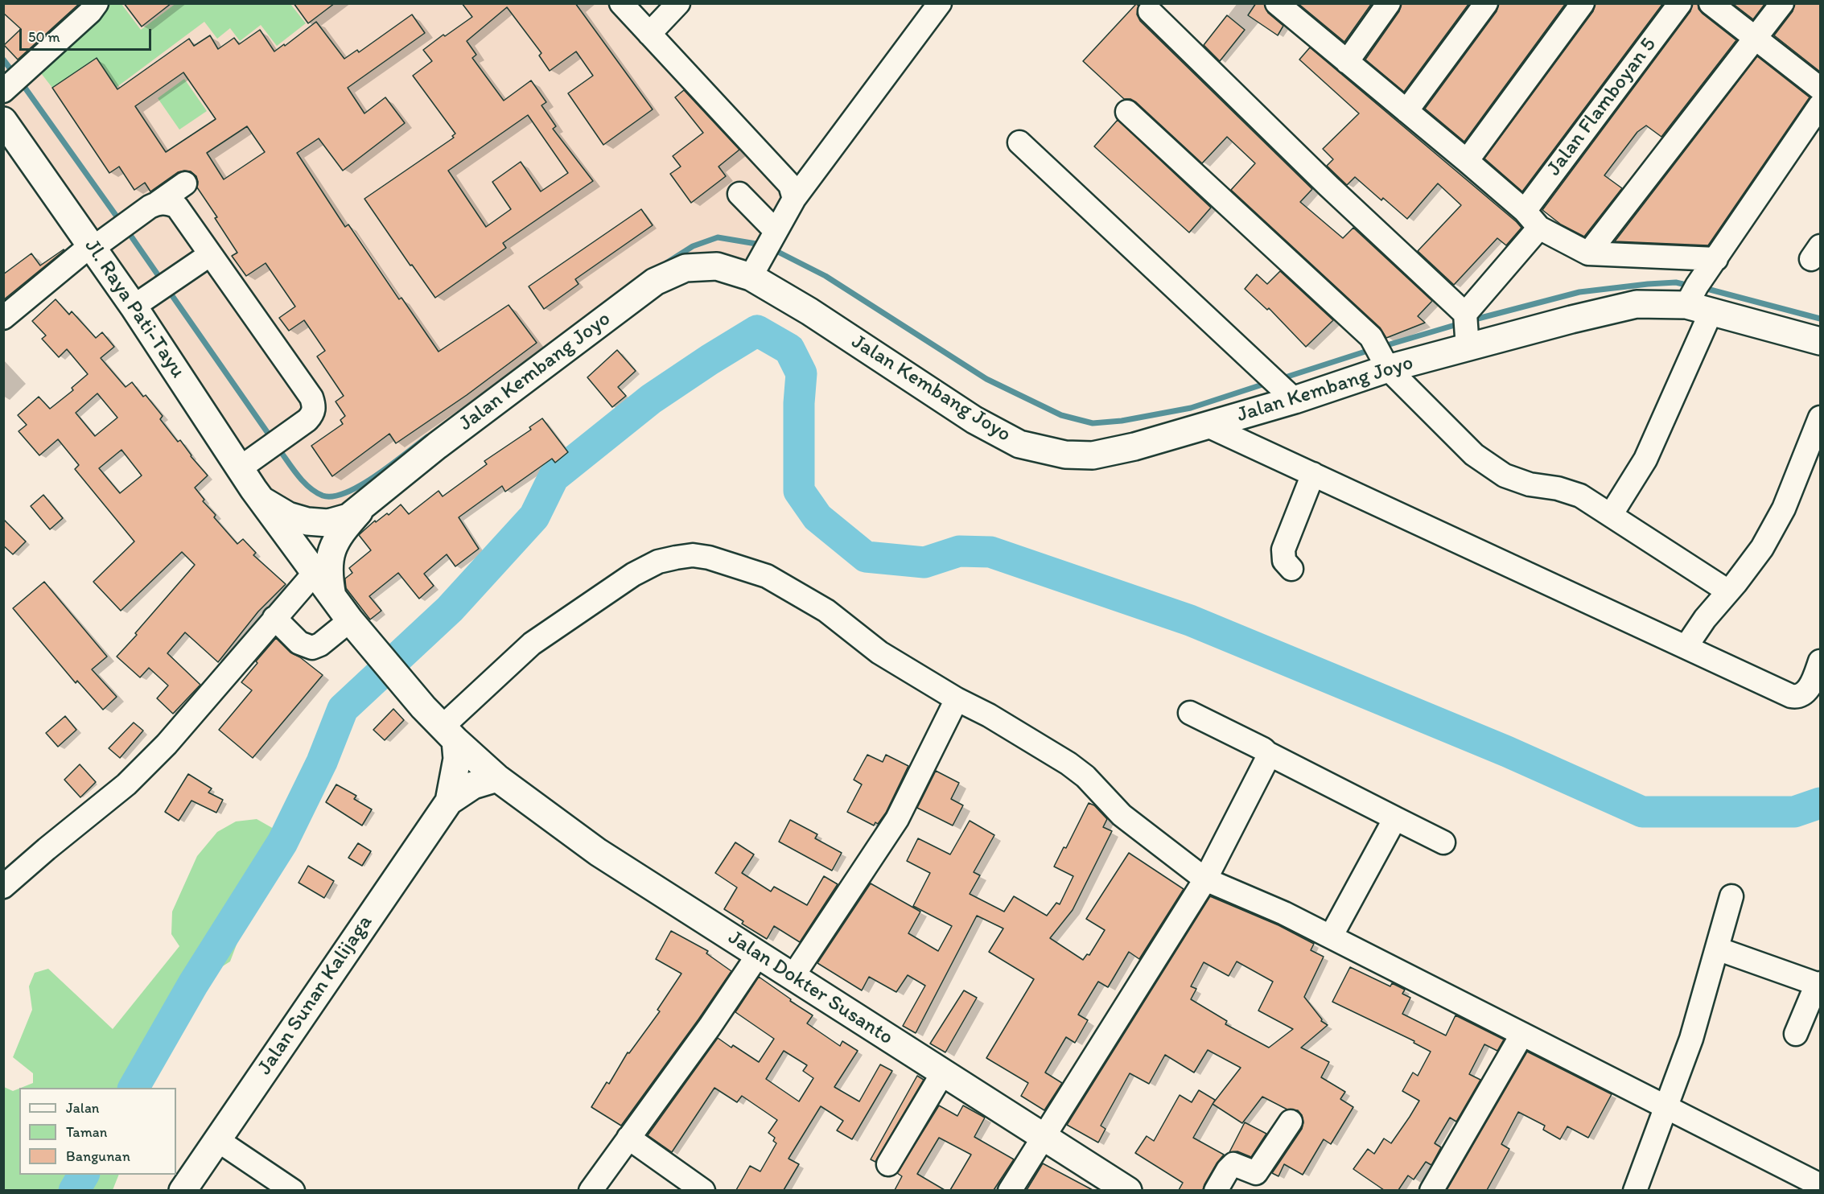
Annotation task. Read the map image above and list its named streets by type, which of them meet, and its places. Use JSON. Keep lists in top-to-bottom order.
{
  "streets": {
    "main road": [
      "Jl. Raya Pati-Tayu",
      "Jalan Kembang Joyo",
      "Jalan Dokter Susanto",
      "Jalan Sunan Kalijaga"
    ],
    "street": ["Jalan Flamboyan 5"]
  },
  "crossings": [
    ["Jl. Raya Pati-Tayu", "Jalan Kembang Joyo"],
    ["Jl. Raya Pati-Tayu", "Jalan Dokter Susanto"],
    ["Jalan Dokter Susanto", "Jalan Sunan Kalijaga"]
  ],
  "legend": ["Jalan", "Taman", "Bangunan"],
  "scale_bar": "50 m"
}
